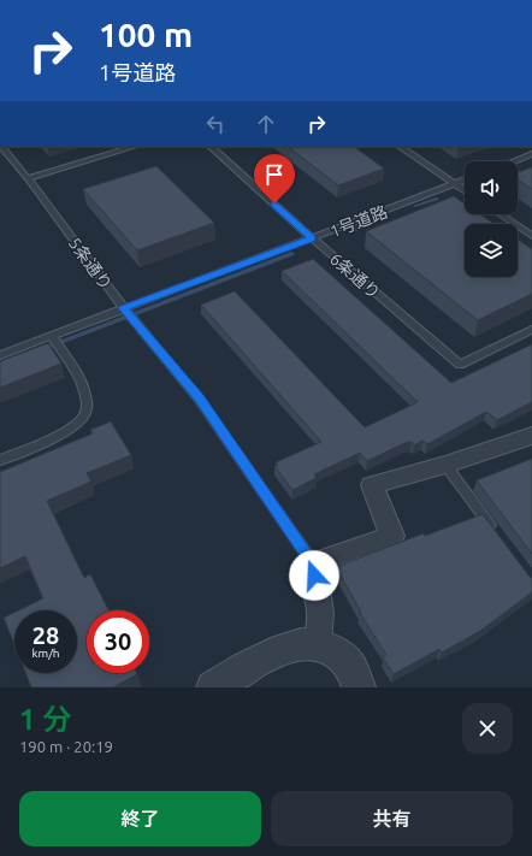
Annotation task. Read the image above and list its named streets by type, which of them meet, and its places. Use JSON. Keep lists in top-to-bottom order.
{
  "streets": {
    "lane": ["1号道路", "5条通り", "6条通り"]
  },
  "crossings": [
    ["1号道路", "5条通り"],
    ["1号道路", "6条通り"]
  ],
  "page": {
    "turn": ["100 m", "1号道路"],
    "speed": "28 km/h",
    "limit": "30",
    "heading": ["1 分", "190 m · 20:19"],
    "buttons": ["終了", "共有"]
  }
}
